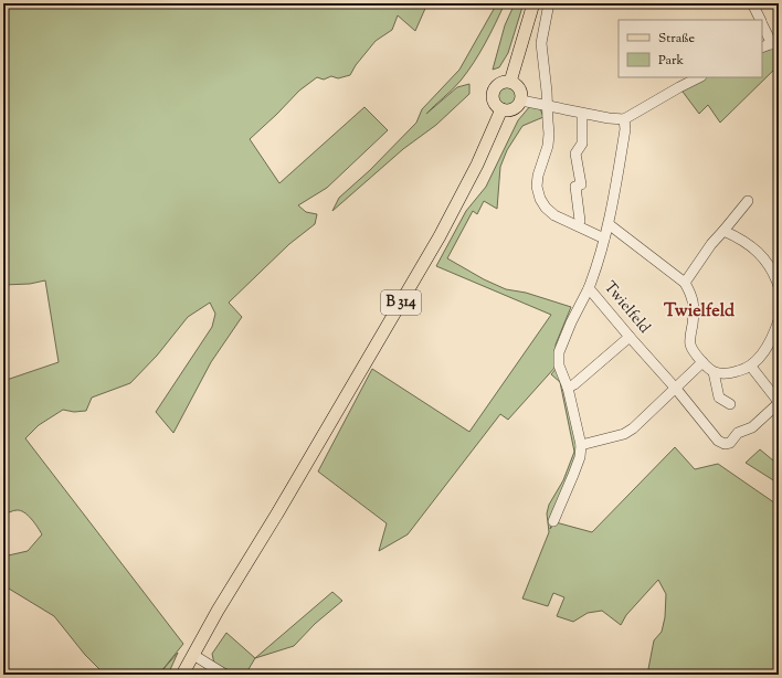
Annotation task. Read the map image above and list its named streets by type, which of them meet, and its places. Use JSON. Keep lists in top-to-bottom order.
{
  "streets": {
    "main road": ["B 314"],
    "street": ["Twielfeld"]
  },
  "districts": ["Twielfeld"],
  "legend": ["Straße", "Park"]
}
